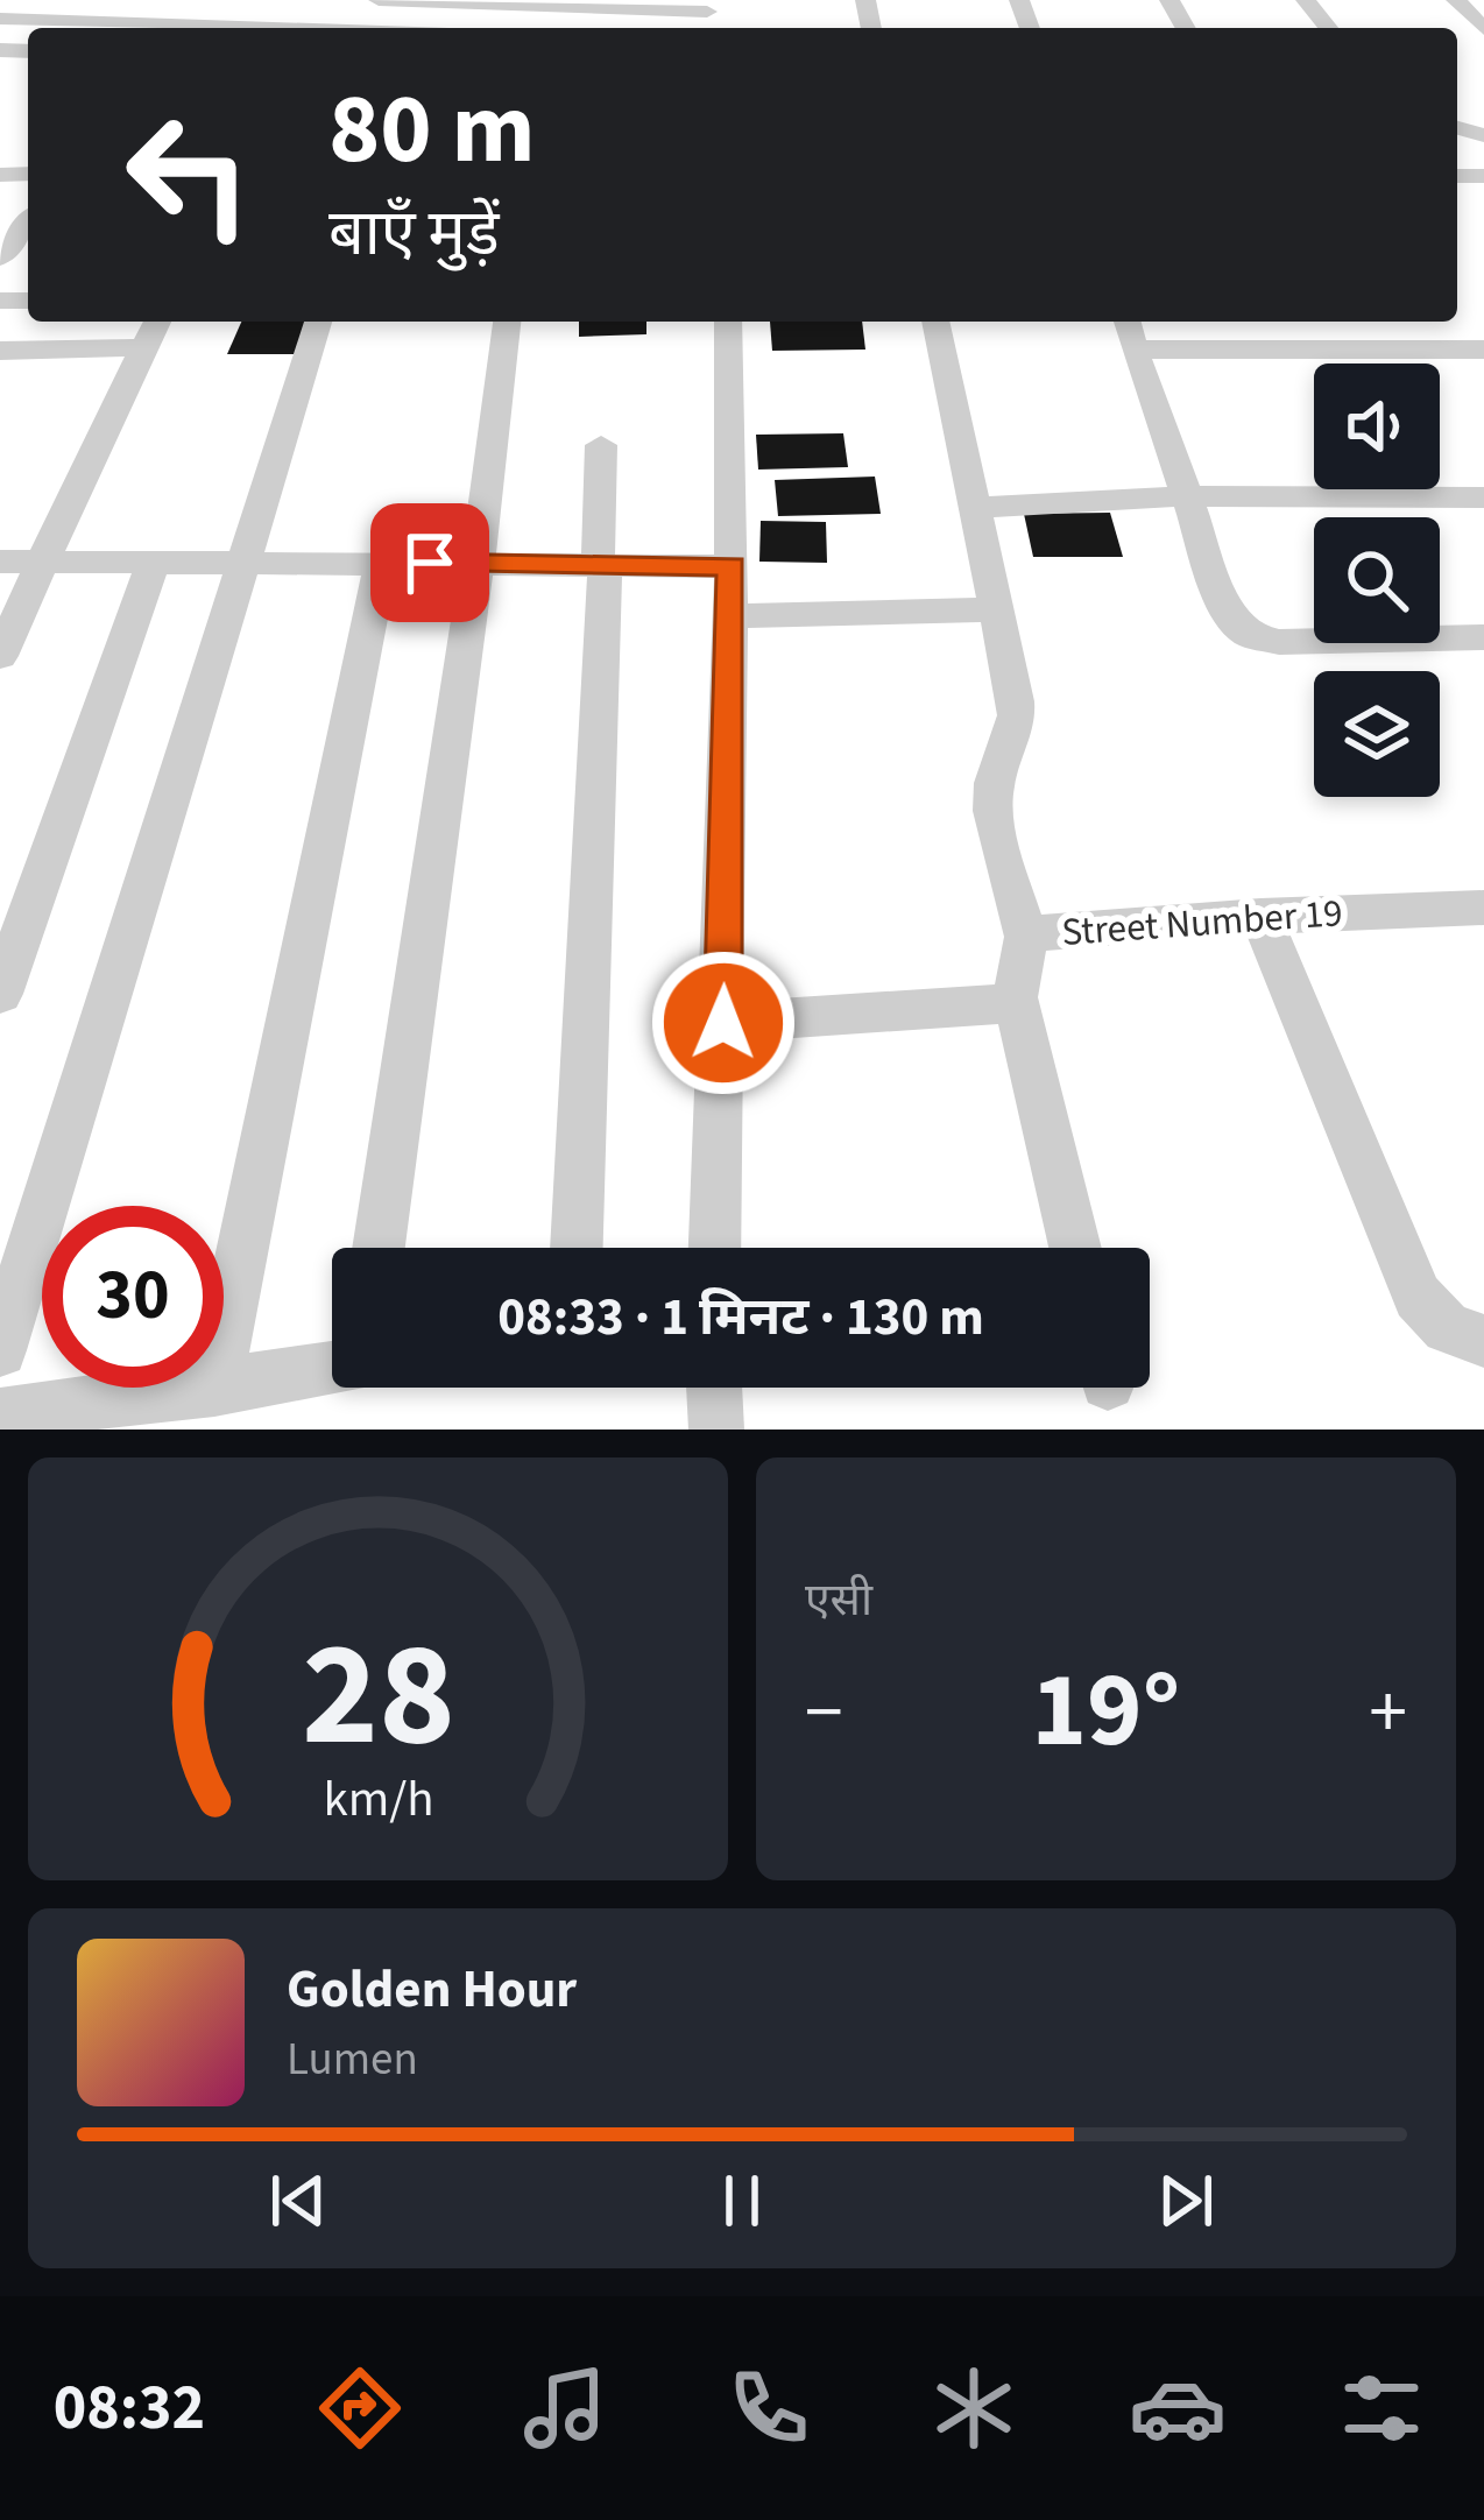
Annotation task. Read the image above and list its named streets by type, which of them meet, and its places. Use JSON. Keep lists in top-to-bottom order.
{
  "streets": {
    "street": ["Street Number 19"]
  },
  "page": {
    "turn": ["80 m", "बाएँ मुड़ें"],
    "limit": "30",
    "trip": "08:33 · 1 मिनट · 130 m",
    "tile": "एसी",
    "heat": ["−", "19°", "+"],
    "song": ["Golden Hour", "Lumen"],
    "tabs": "08:32",
    "gauge": ["28", "km/h"]
  }
}
